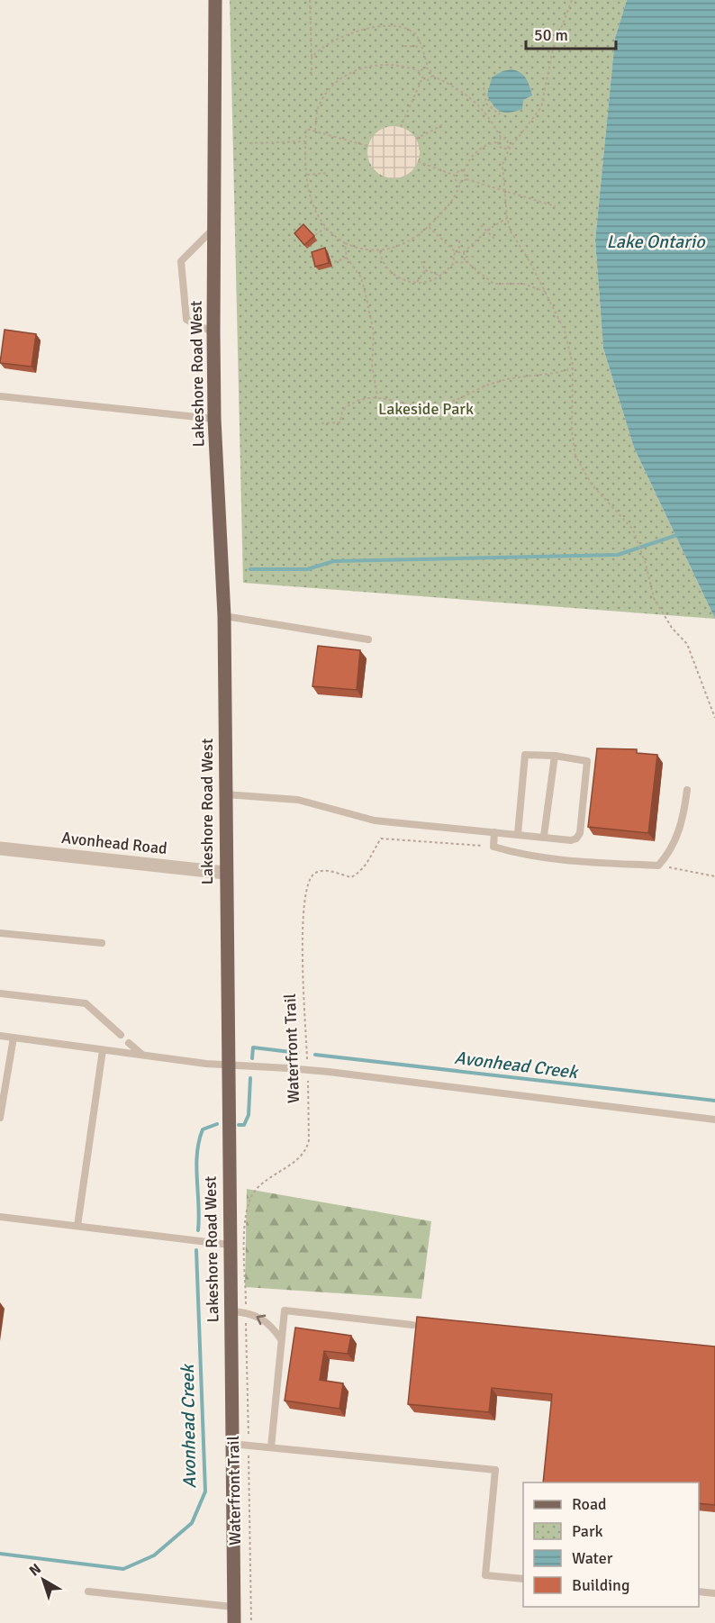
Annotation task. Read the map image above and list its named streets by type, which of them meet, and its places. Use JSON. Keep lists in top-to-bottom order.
{
  "streets": {
    "main road": ["Lakeshore Road West"],
    "street": ["Avonhead Road"],
    "path": ["Waterfront Trail"]
  },
  "crossings": [
    ["Lakeshore Road West", "Avonhead Road"]
  ],
  "water": ["Lake Ontario", "Avonhead Creek"],
  "parks": ["Lakeside Park"],
  "legend": [
    "Road",
    "Park",
    "Water",
    "Building"
  ],
  "scale_bar": "50 m",
  "north": "top left"
}
